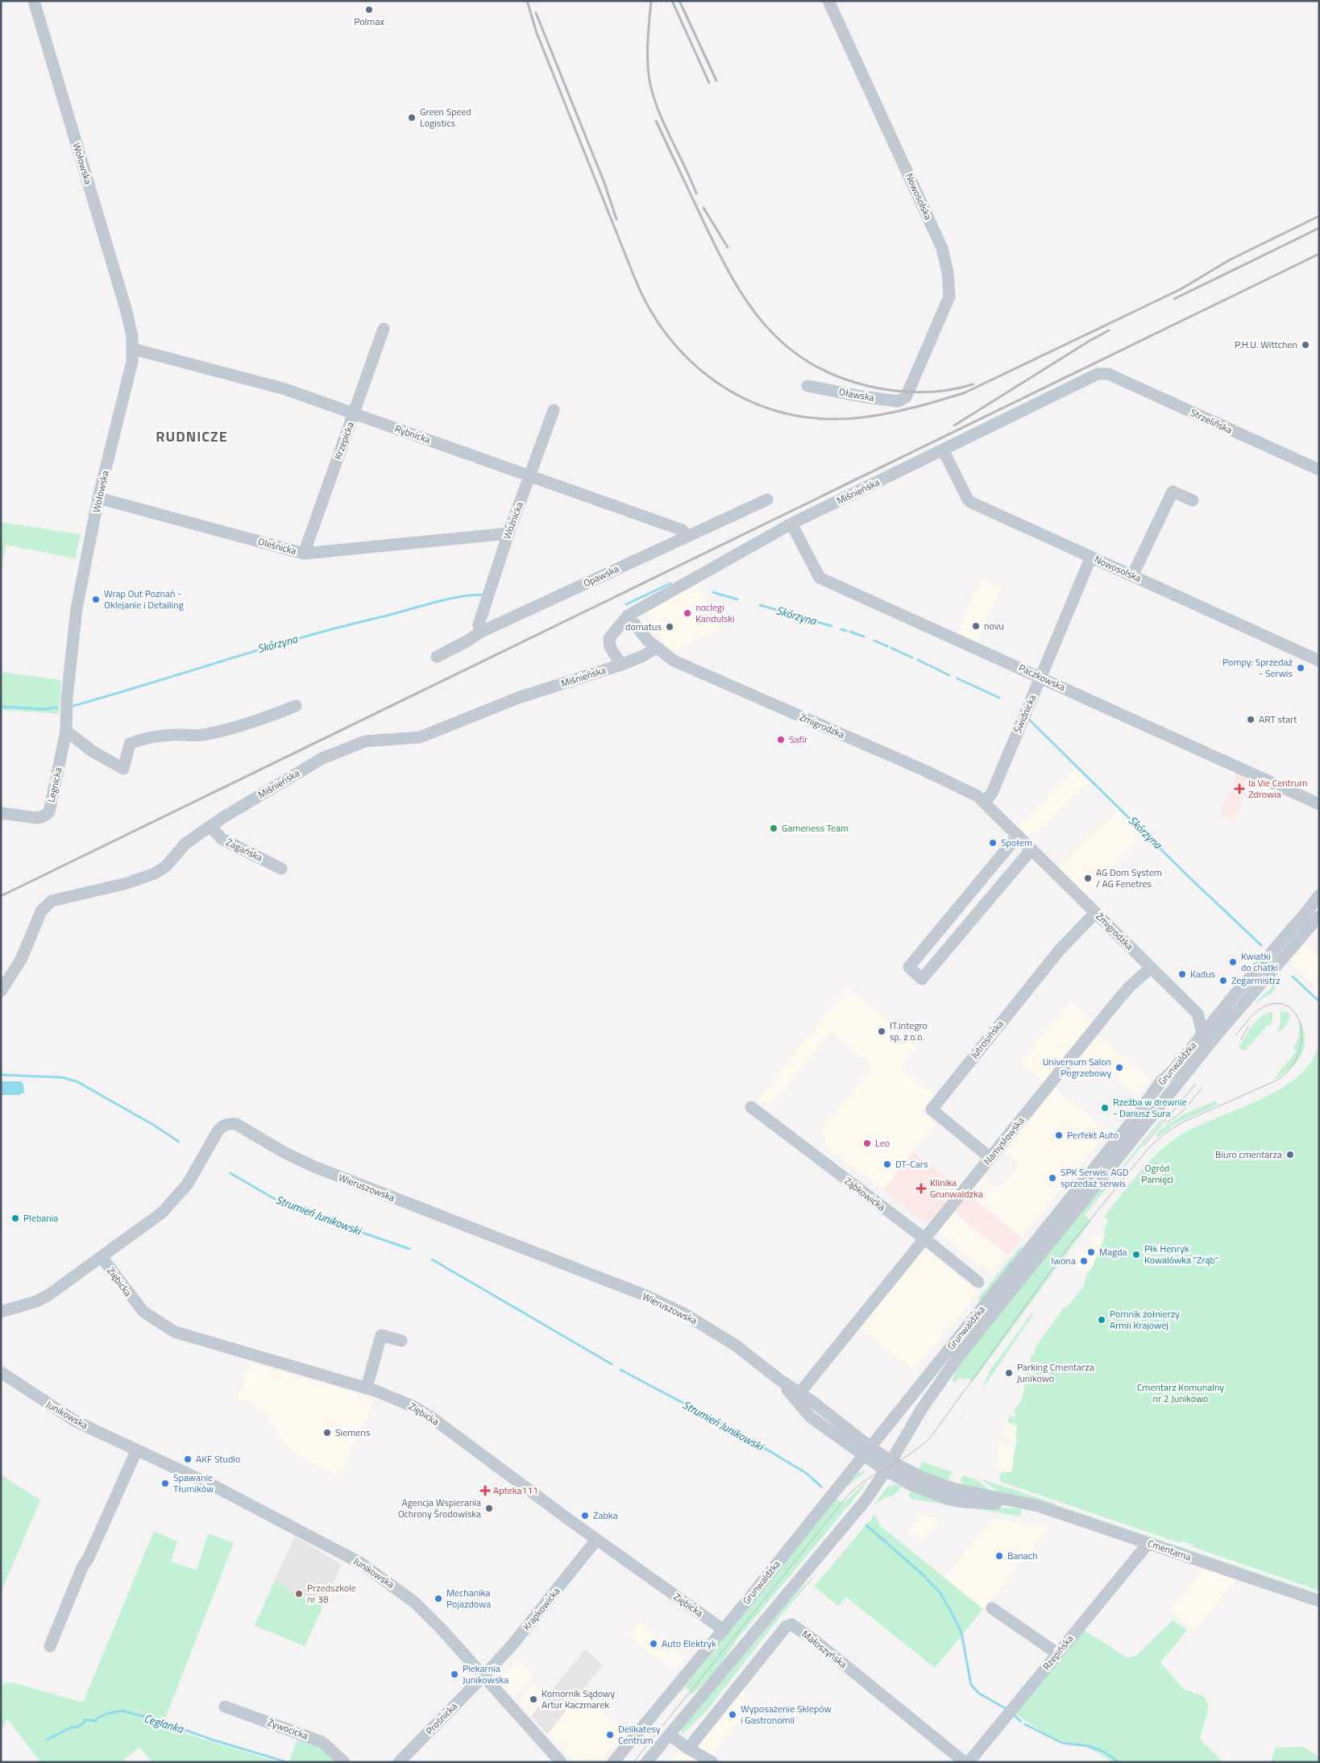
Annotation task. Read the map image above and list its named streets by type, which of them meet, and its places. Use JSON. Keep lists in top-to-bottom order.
{
  "streets": {
    "street": [
      "Wołowska",
      "Nowosolska",
      "Oławska",
      "Strzelińska",
      "Rybnicka",
      "Krzepicka",
      "Miśnieńska",
      "Woźnicka",
      "Oleśnicka",
      "Opawska",
      "Paczkowska",
      "Świdnicka",
      "Żmigrodzka",
      "Legnicka",
      "Żagańska",
      "Jutrosińska",
      "Grunwaldzka",
      "Namysłowska",
      "Wieruszowska",
      "Ząbkowicka",
      "Ziębicka",
      "Junikowska",
      "Cmentarna",
      "Krapkowicka",
      "Małoszyńska",
      "Rzepińska",
      "Prośnicka",
      "Żywocicka"
    ]
  },
  "crossings": [
    ["Wołowska", "Rybnicka"],
    ["Wołowska", "Oleśnicka"],
    ["Wołowska", "Legnicka"],
    ["Nowosolska", "Oławska"],
    ["Nowosolska", "Miśnieńska"],
    ["Nowosolska", "Świdnicka"],
    ["Strzelińska", "Miśnieńska"],
    ["Rybnicka", "Krzepicka"],
    ["Rybnicka", "Woźnicka"],
    ["Rybnicka", "Opawska"],
    ["Krzepicka", "Oleśnicka"],
    ["Miśnieńska", "Paczkowska"],
    ["Miśnieńska", "Żmigrodzka"],
    ["Miśnieńska", "Żagańska"],
    ["Woźnicka", "Oleśnicka"],
    ["Woźnicka", "Opawska"],
    ["Paczkowska", "Świdnicka"],
    ["Świdnicka", "Żmigrodzka"],
    ["Żmigrodzka", "Jutrosińska"],
    ["Żmigrodzka", "Namysłowska"],
    ["Jutrosińska", "Namysłowska"],
    ["Grunwaldzka", "Wieruszowska"],
    ["Grunwaldzka", "Ziębicka"],
    ["Grunwaldzka", "Cmentarna"],
    ["Namysłowska", "Wieruszowska"],
    ["Namysłowska", "Ząbkowicka"],
    ["Wieruszowska", "Ziębicka"],
    ["Wieruszowska", "Cmentarna"],
    ["Ziębicka", "Krapkowicka"],
    ["Junikowska", "Krapkowicka"],
    ["Junikowska", "Prośnicka"],
    ["Cmentarna", "Rzepińska"],
    ["Krapkowicka", "Prośnicka"]
  ],
  "districts": ["RUDNICZE"],
  "water": ["Skórzyna", "Strumień Junikowski", "Ceglanka"],
  "parks": ["Ogród Pamięci", "Cmentarz Komunalny nr 2 Junikowo"],
  "places": {
    "other": [
      "Polmax",
      "Green Speed Logistics",
      "P.H.U. Wittchen",
      "Wrap Out Poznań - Oklejanie i Detailing",
      "noclegi Kandulski",
      "novu",
      "domatus",
      "Pompy: Sprzedaż - Serwis",
      "ART start",
      "Safir",
      "Gameness Team",
      "Społem",
      "AG Dom System / AG Fenetres",
      "Kwiatki do chatki",
      "Kadus",
      "Zegarmistrz",
      "IT.integro sp. z o.o.",
      "Universum Salon Pogrzebowy",
      "Rzeźba w drewnie - Dariusz Sura",
      "Perfekt Auto",
      "Leo",
      "Biuro cmentarza",
      "DT-Cars",
      "SPK Serwis: AGD sprzedaż serwis",
      "Plebania",
      "Magda",
      "Płk Henryk Kowalówka \"Zrąb\"",
      "Iwona",
      "Pomnik żołnierzy Armii Krajowej",
      "Parking Cmentarza Junikowo",
      "Siemens",
      "AKF Studio",
      "Spawanie Tłumików",
      "Agencja Wspierania Ochrony Środowiska",
      "Żabka",
      "Banach",
      "Przedszkole nr 38",
      "Mechanika Pojazdowa",
      "Auto Elektryk",
      "Piekarnia Junikowska",
      "Komornik Sądowy Artur Kaczmarek",
      "Wyposażenie Sklepów i Gastronomii",
      "Delikatesy Centrum"
    ],
    "health": ["la Vie Centrum Zdrowia", "Klinika Grunwaldzka", "Apteka111"]
  }
}
